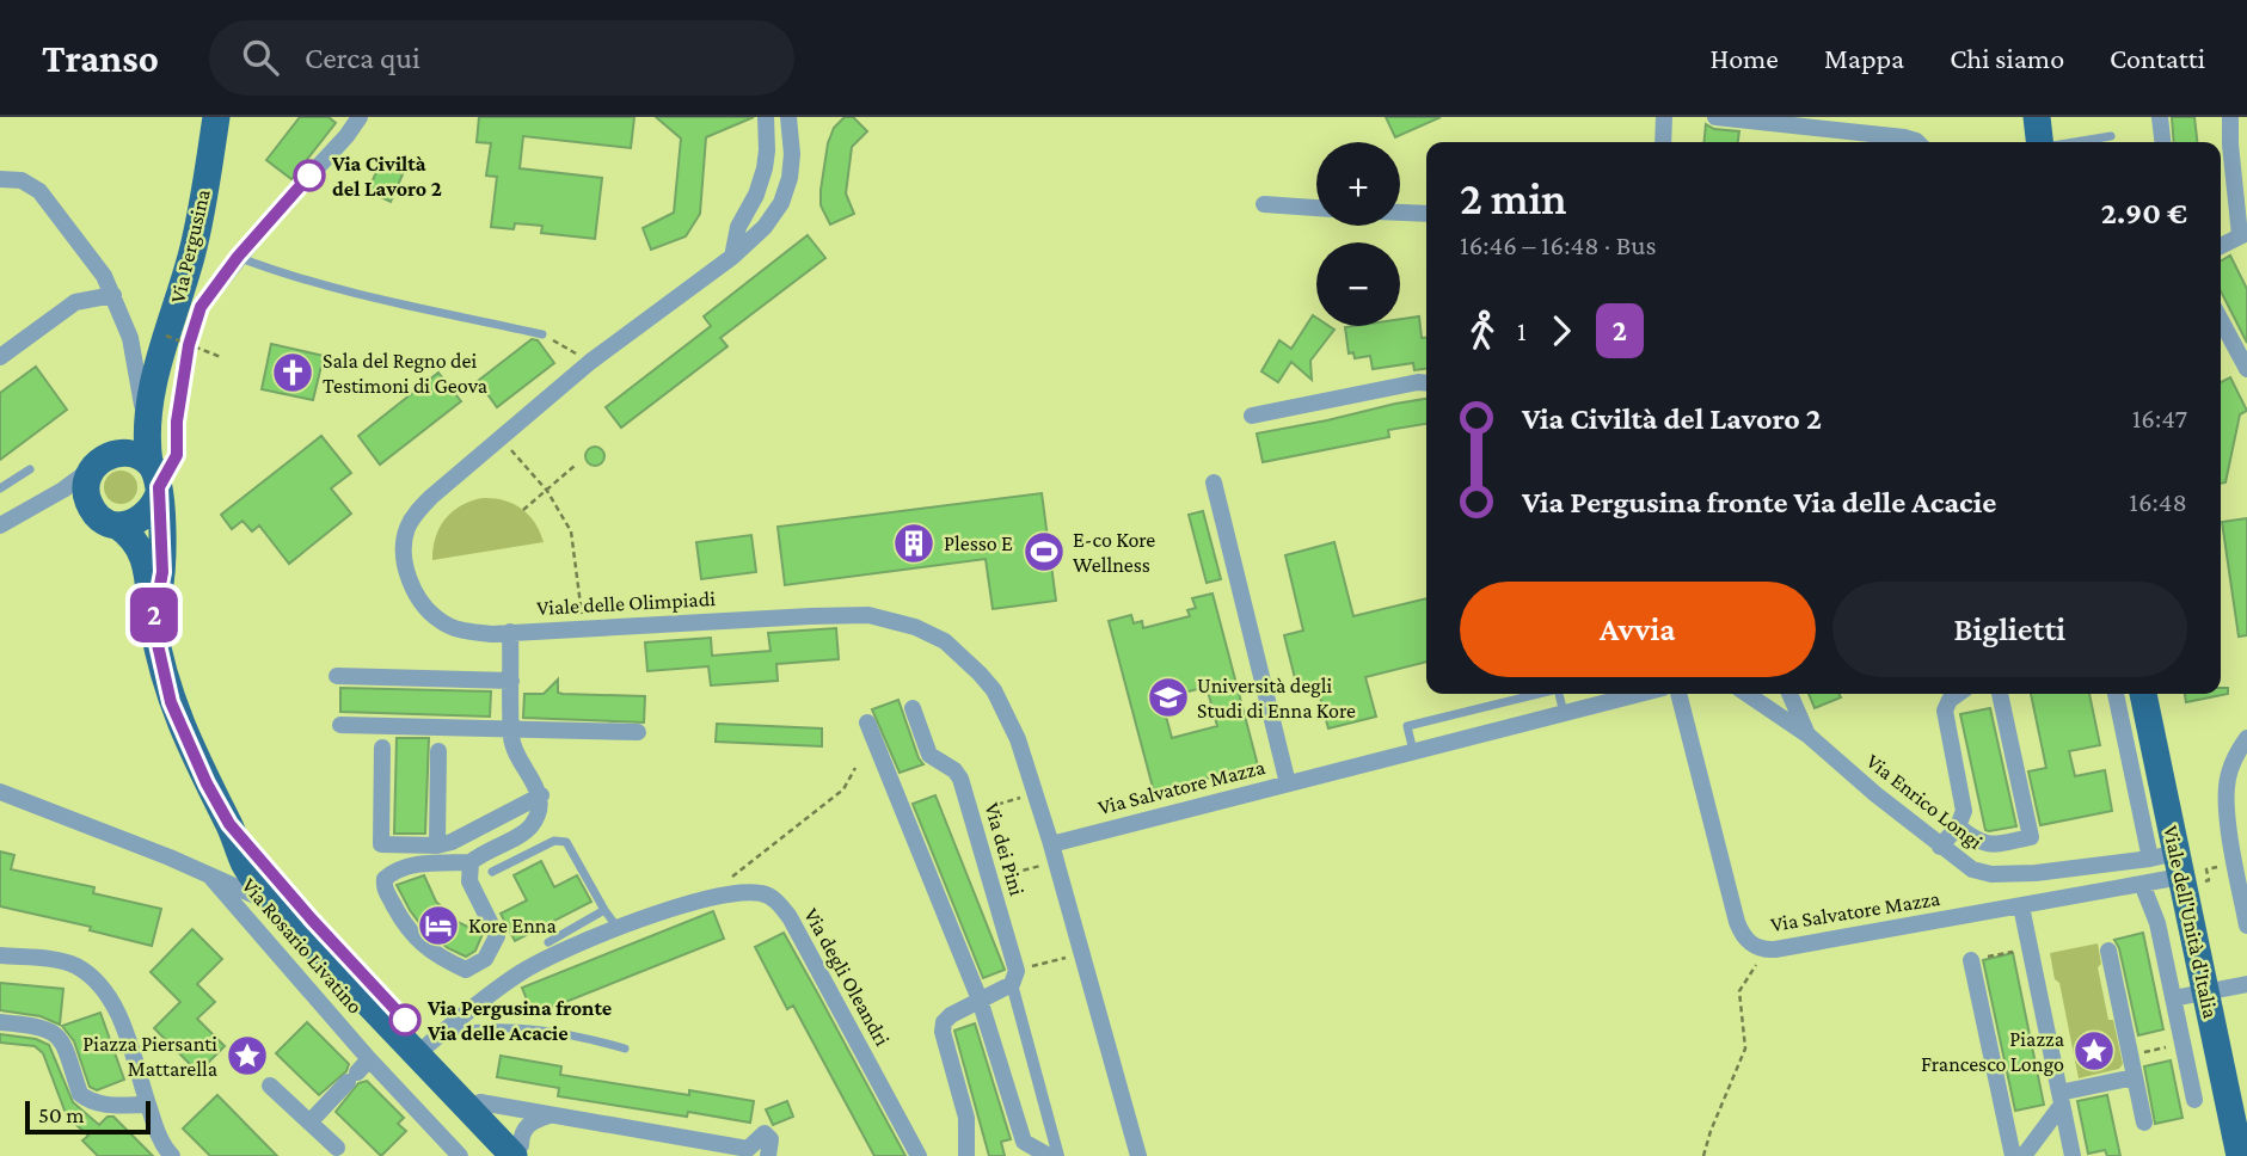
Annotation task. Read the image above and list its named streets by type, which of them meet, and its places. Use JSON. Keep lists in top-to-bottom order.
{
  "streets": {
    "main road": ["Via Pergusina", "Viale dell'Unità d'Italia"],
    "street": [
      "Viale delle Olimpiadi",
      "Via Salvatore Mazza",
      "Via Enrico Longi",
      "Via dei Pini",
      "Via Rosario Livatino",
      "Via degli Oleandri"
    ]
  },
  "crossings": [
    ["Viale delle Olimpiadi", "Via Salvatore Mazza"],
    ["Via Salvatore Mazza", "Via Enrico Longi"],
    ["Via Salvatore Mazza", "Viale dell'Unità d'Italia"],
    ["Via Enrico Longi", "Viale dell'Unità d'Italia"]
  ],
  "places": {
    "other": ["Via Civiltà del Lavoro 2", "Via Pergusina fronte Via delle Acacie"],
    "church": ["Sala del Regno dei Testimoni di Geova"],
    "building": ["Plesso E"],
    "sports": ["E-co Kore Wellness"],
    "school or university": ["Università degli Studi di Enna Kore"],
    "hotel": ["Kore Enna"],
    "place": ["Piazza Francesco Longo", "Piazza Piersanti Mattarella"]
  },
  "lines": ["bus line 2"],
  "scale_bar": "50 m",
  "page": {
    "header": "Transo",
    "search": "Cerca qui",
    "nav": [
      "Home",
      "Mappa",
      "Chi siamo",
      "Contatti"
    ],
    "on_map": "2",
    "map_buttons": ["+", "−"],
    "heading": ["2 min", "16:46 – 16:48 · Bus", "2.90 €"],
    "legs": ["1", "2"],
    "list": [
      {
        "name": "Via Civiltà del Lavoro 2",
        "value": "16:47"
      },
      {
        "name": "Via Pergusina fronte Via delle Acacie",
        "value": "16:48"
      }
    ],
    "buttons": ["Avvia", "Biglietti"],
    "scale": "50 m"
  }
}
